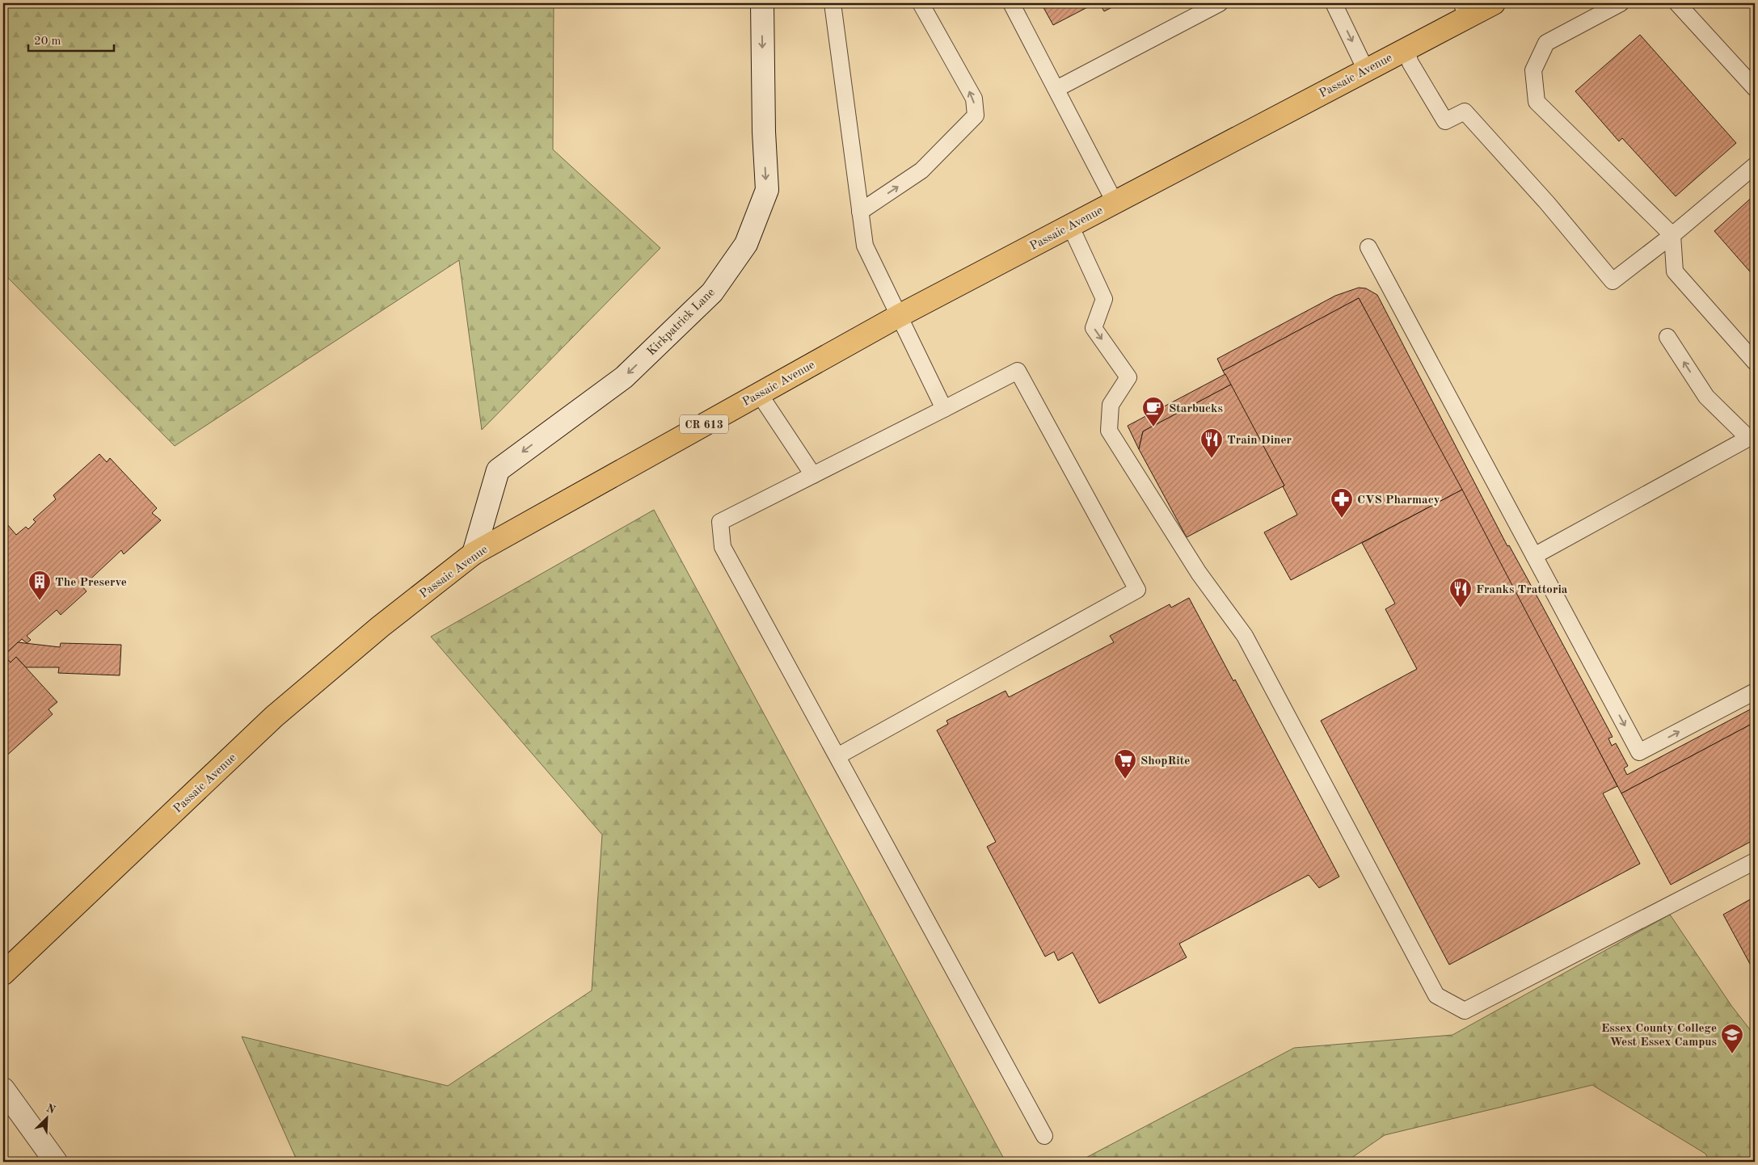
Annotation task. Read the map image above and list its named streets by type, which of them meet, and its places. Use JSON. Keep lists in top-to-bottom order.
{
  "streets": {
    "main road": ["Passaic Avenue", "CR 613"],
    "street": ["Kirkpatrick Lane"]
  },
  "crossings": [
    ["Passaic Avenue", "Kirkpatrick Lane"]
  ],
  "one_way": ["Kirkpatrick Lane"],
  "places": {
    "cafe": ["Starbucks"],
    "restaurant": ["Train Diner", "Franks Trattoria"],
    "pharmacy": ["CVS Pharmacy"],
    "building": ["The Preserve"],
    "supermarket": ["ShopRite"],
    "school or university": ["Essex County College West Essex Campus"]
  },
  "scale_bar": "20 m",
  "north": "top right"
}
